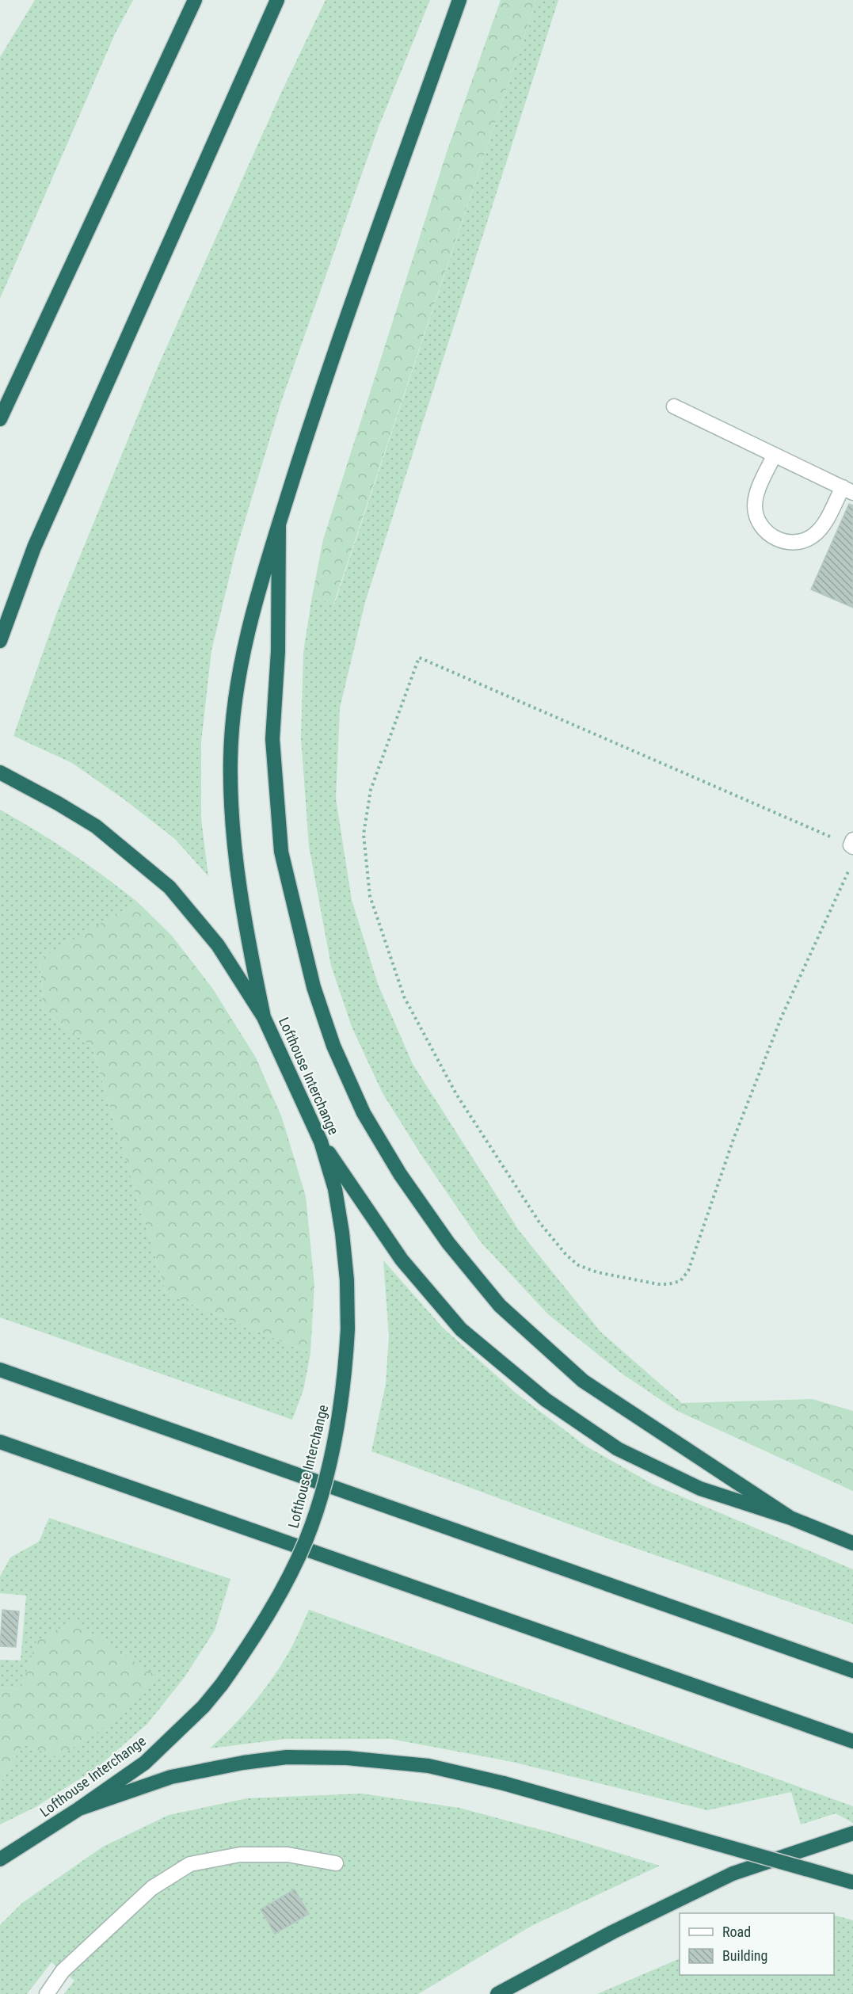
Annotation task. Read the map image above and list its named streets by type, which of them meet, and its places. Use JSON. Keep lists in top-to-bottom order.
{
  "streets": {
    "highway": ["Lofthouse Interchange"]
  },
  "legend": ["Road", "Building"]
}
